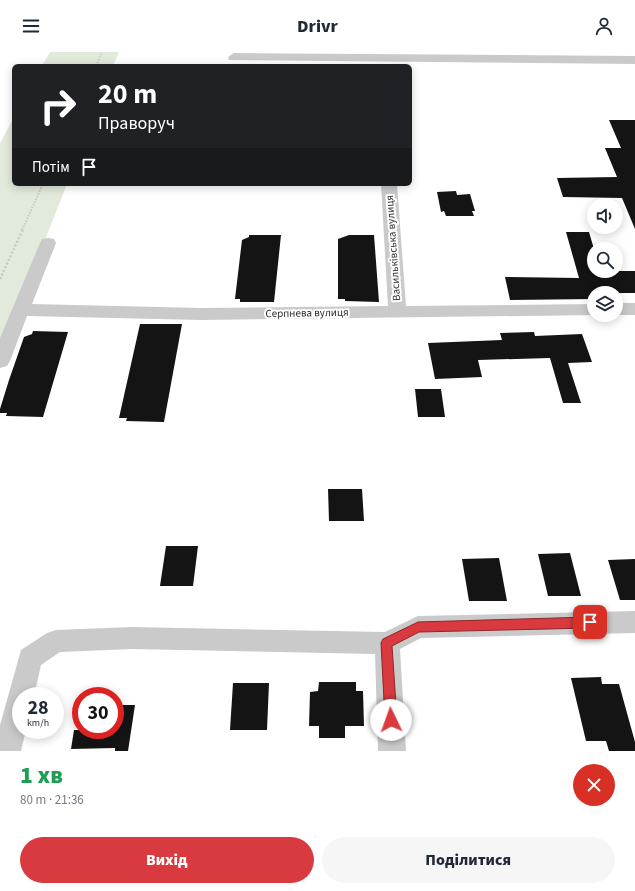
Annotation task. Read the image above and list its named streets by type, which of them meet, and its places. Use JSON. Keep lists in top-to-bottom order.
{
  "streets": {
    "street": ["Васильківська вулиця", "Серпнева вулиця"]
  },
  "crossings": [
    ["Васильківська вулиця", "Серпнева вулиця"]
  ],
  "page": {
    "header": "Drivr",
    "turn": ["20 m", "Праворуч"],
    "then": "Потім",
    "speed": "28 km/h",
    "limit": "30",
    "heading": ["1 хв", "80 m · 21:36"],
    "buttons": ["Вихід", "Поділитися"]
  }
}
